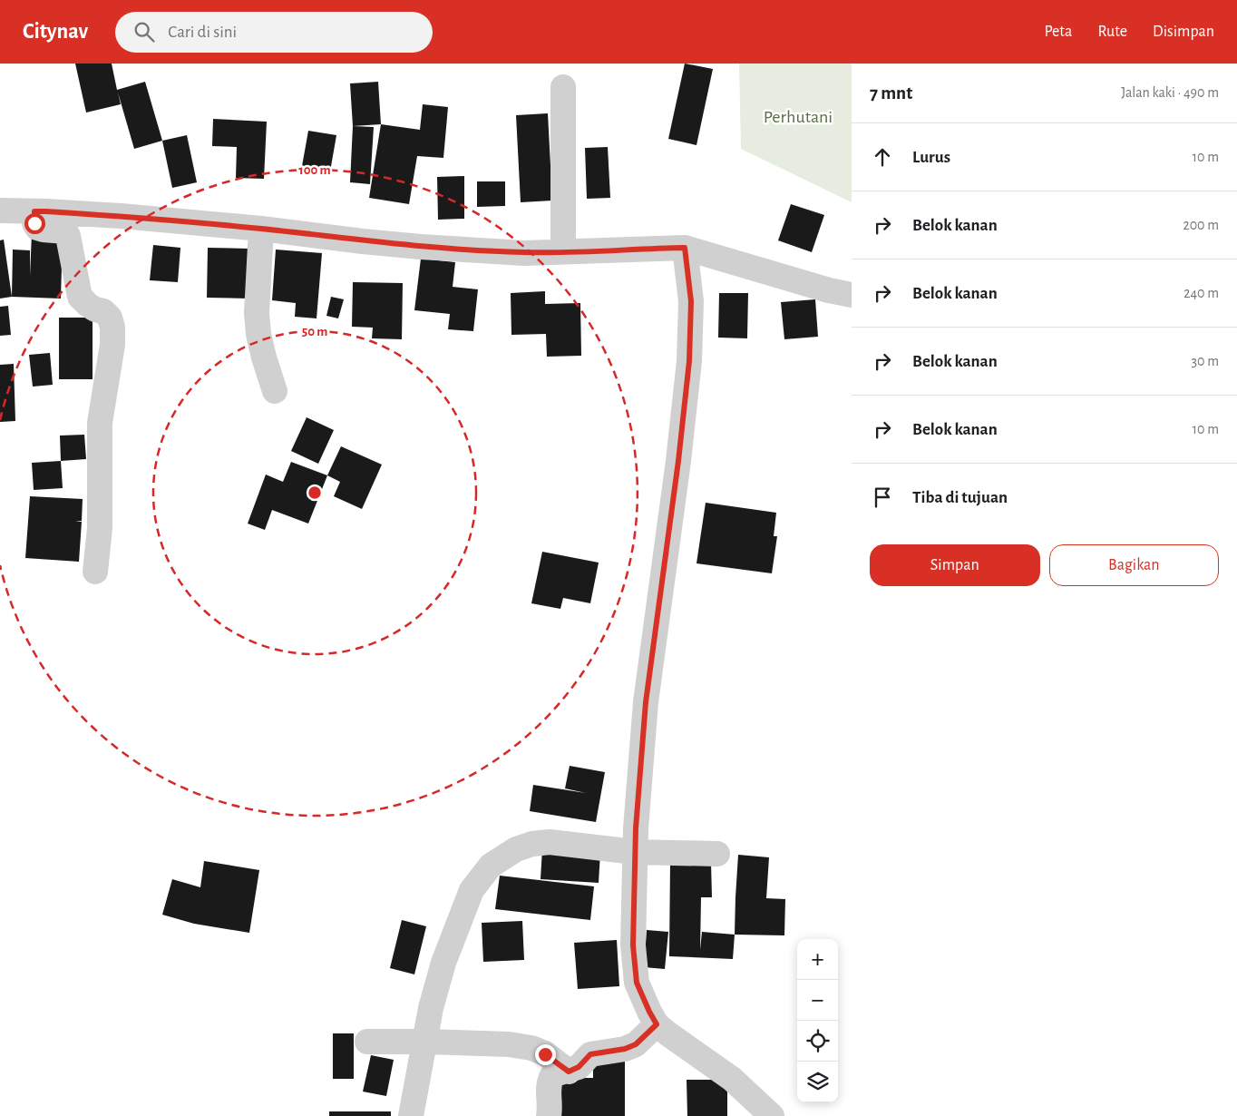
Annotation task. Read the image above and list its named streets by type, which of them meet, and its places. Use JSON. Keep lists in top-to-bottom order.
{
  "parks": ["Perhutani"],
  "page": {
    "header": "Citynav",
    "search": "Cari di sini",
    "nav": ["Peta", "Rute", "Disimpan"],
    "heading": ["7 mnt", "Jalan kaki · 490 m"],
    "list": [
      ["Lurus", "10 m"],
      ["Belok kanan", "200 m"],
      ["Belok kanan", "240 m"],
      ["Belok kanan", "30 m"],
      ["Belok kanan", "10 m"],
      "Tiba di tujuan"
    ],
    "buttons": ["Simpan", "Bagikan"],
    "map_buttons": ["+", "−"]
  },
  "rings": ["100 m", "50 m"]
}
